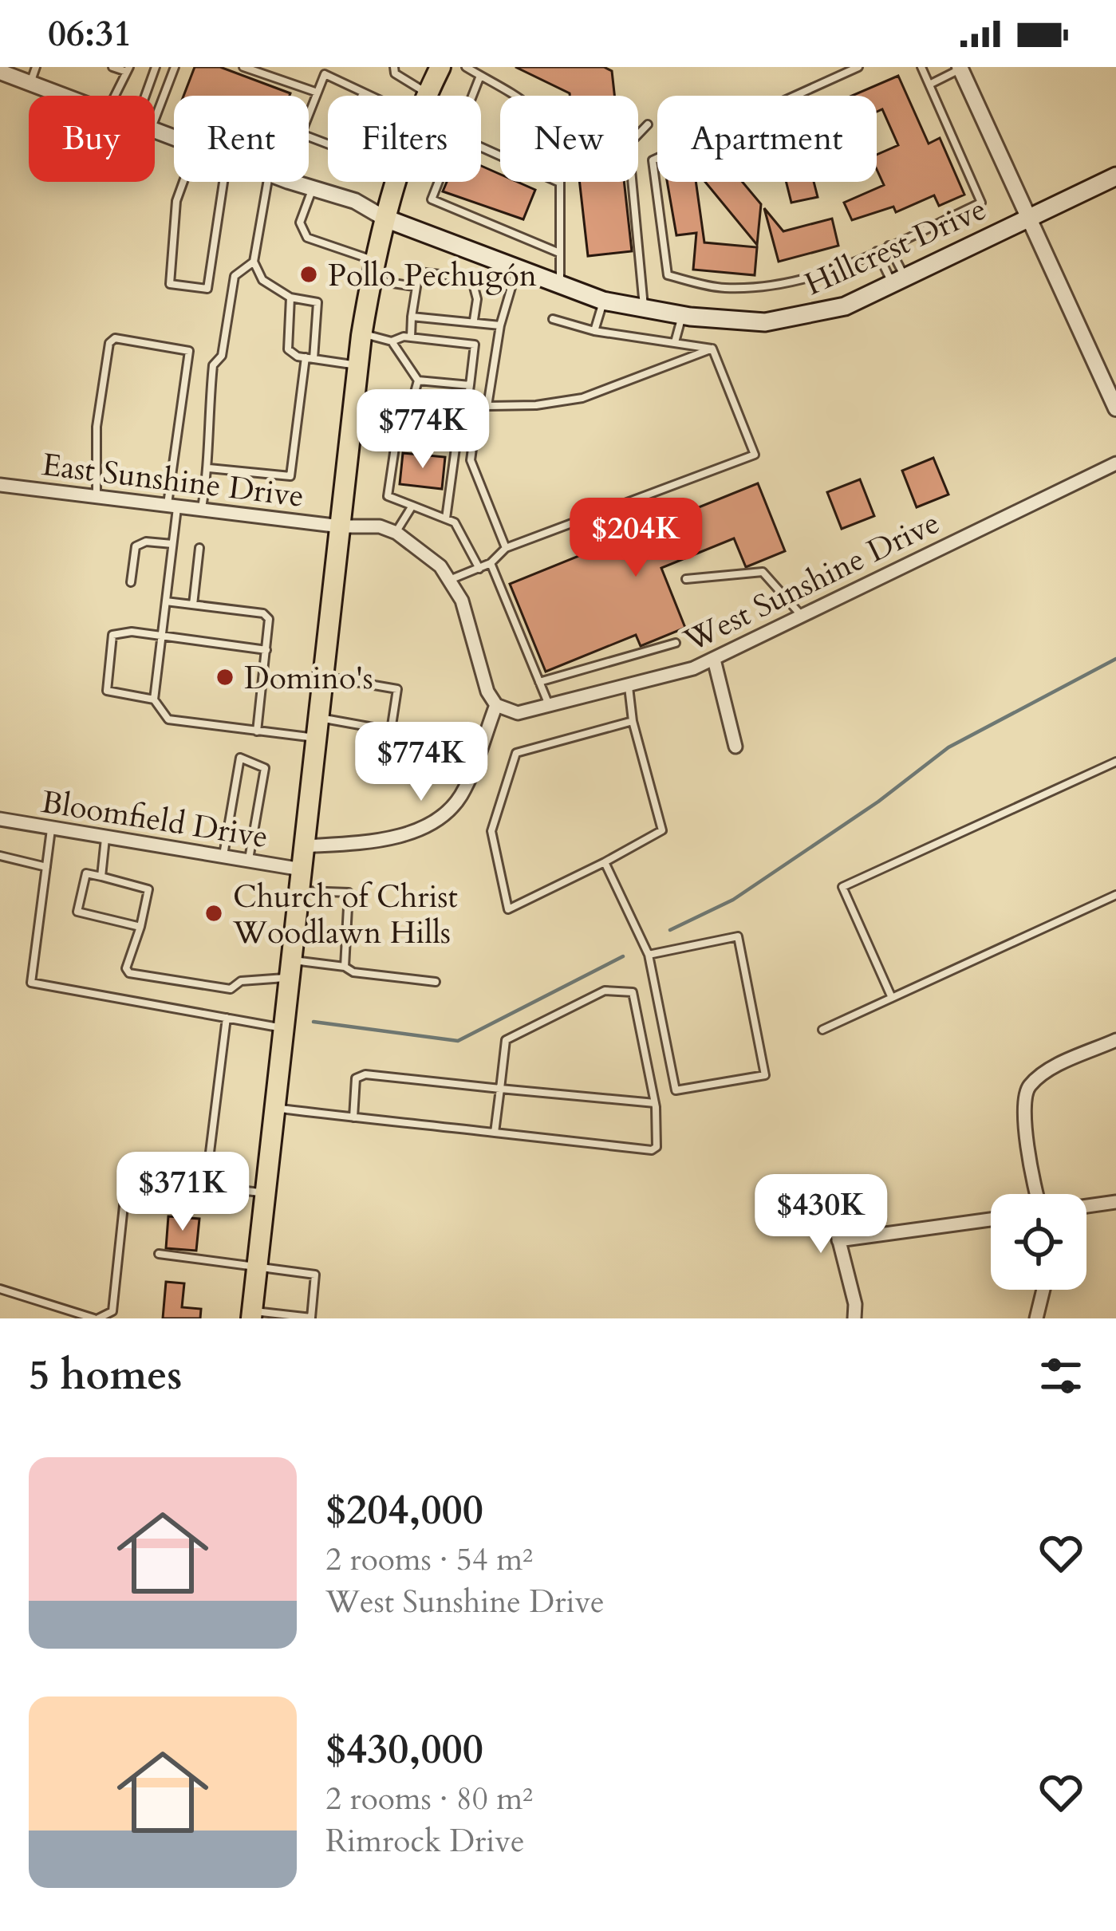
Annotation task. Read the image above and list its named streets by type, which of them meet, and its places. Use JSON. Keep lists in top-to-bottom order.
{
  "streets": {
    "main road": ["Hillcrest Drive"],
    "street": ["East Sunshine Drive", "West Sunshine Drive", "Bloomfield Drive"]
  },
  "crossings": [
    ["West Sunshine Drive", "Bloomfield Drive"]
  ],
  "places": ["Pollo Pechugón", "Domino's", "Church of Christ Woodlawn Hills"],
  "page": {
    "status": "06:31",
    "chip": [
      "Buy",
      "Rent",
      "Filters",
      "New",
      "Apartment"
    ],
    "price": [
      "$774K",
      "$204K",
      "$774K",
      "$371K",
      "$430K"
    ],
    "heading": "5 homes",
    "list": [
      {
        "name": "$204,000",
        "note": "2 rooms · 54 m² · West Sunshine Drive"
      },
      {
        "name": "$430,000",
        "note": "2 rooms · 80 m² · Rimrock Drive"
      }
    ]
  }
}
